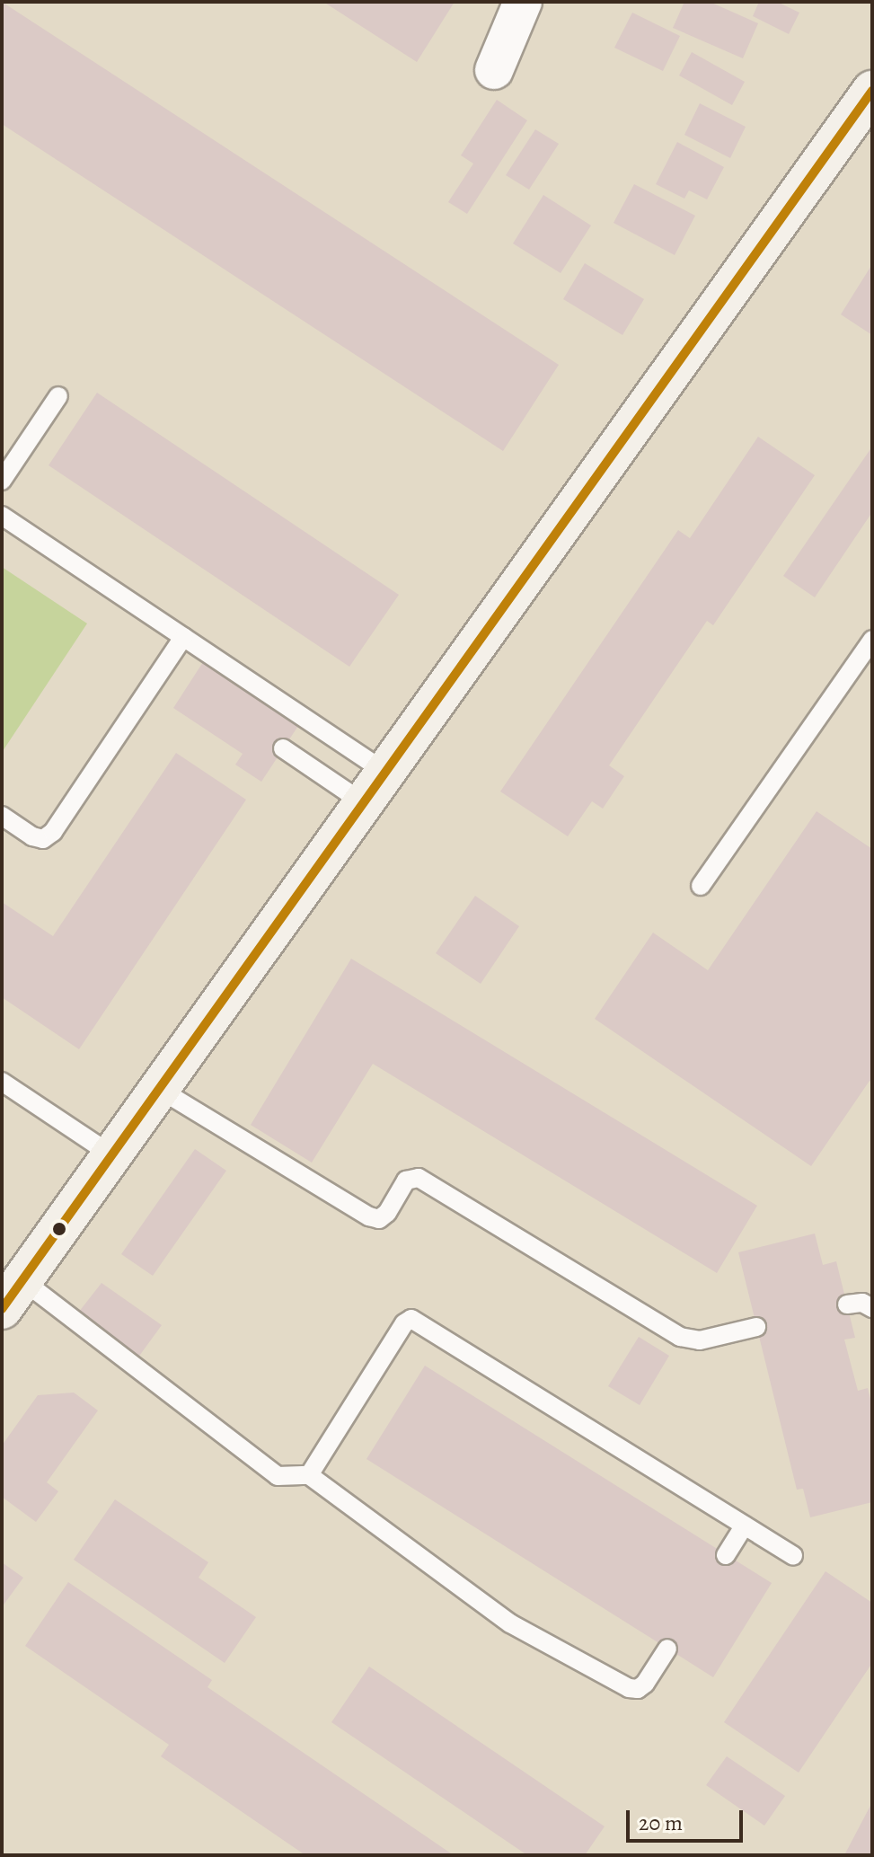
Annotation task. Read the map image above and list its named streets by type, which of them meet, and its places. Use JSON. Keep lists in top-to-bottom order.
{
  "scale_bar": "20 m"
}
